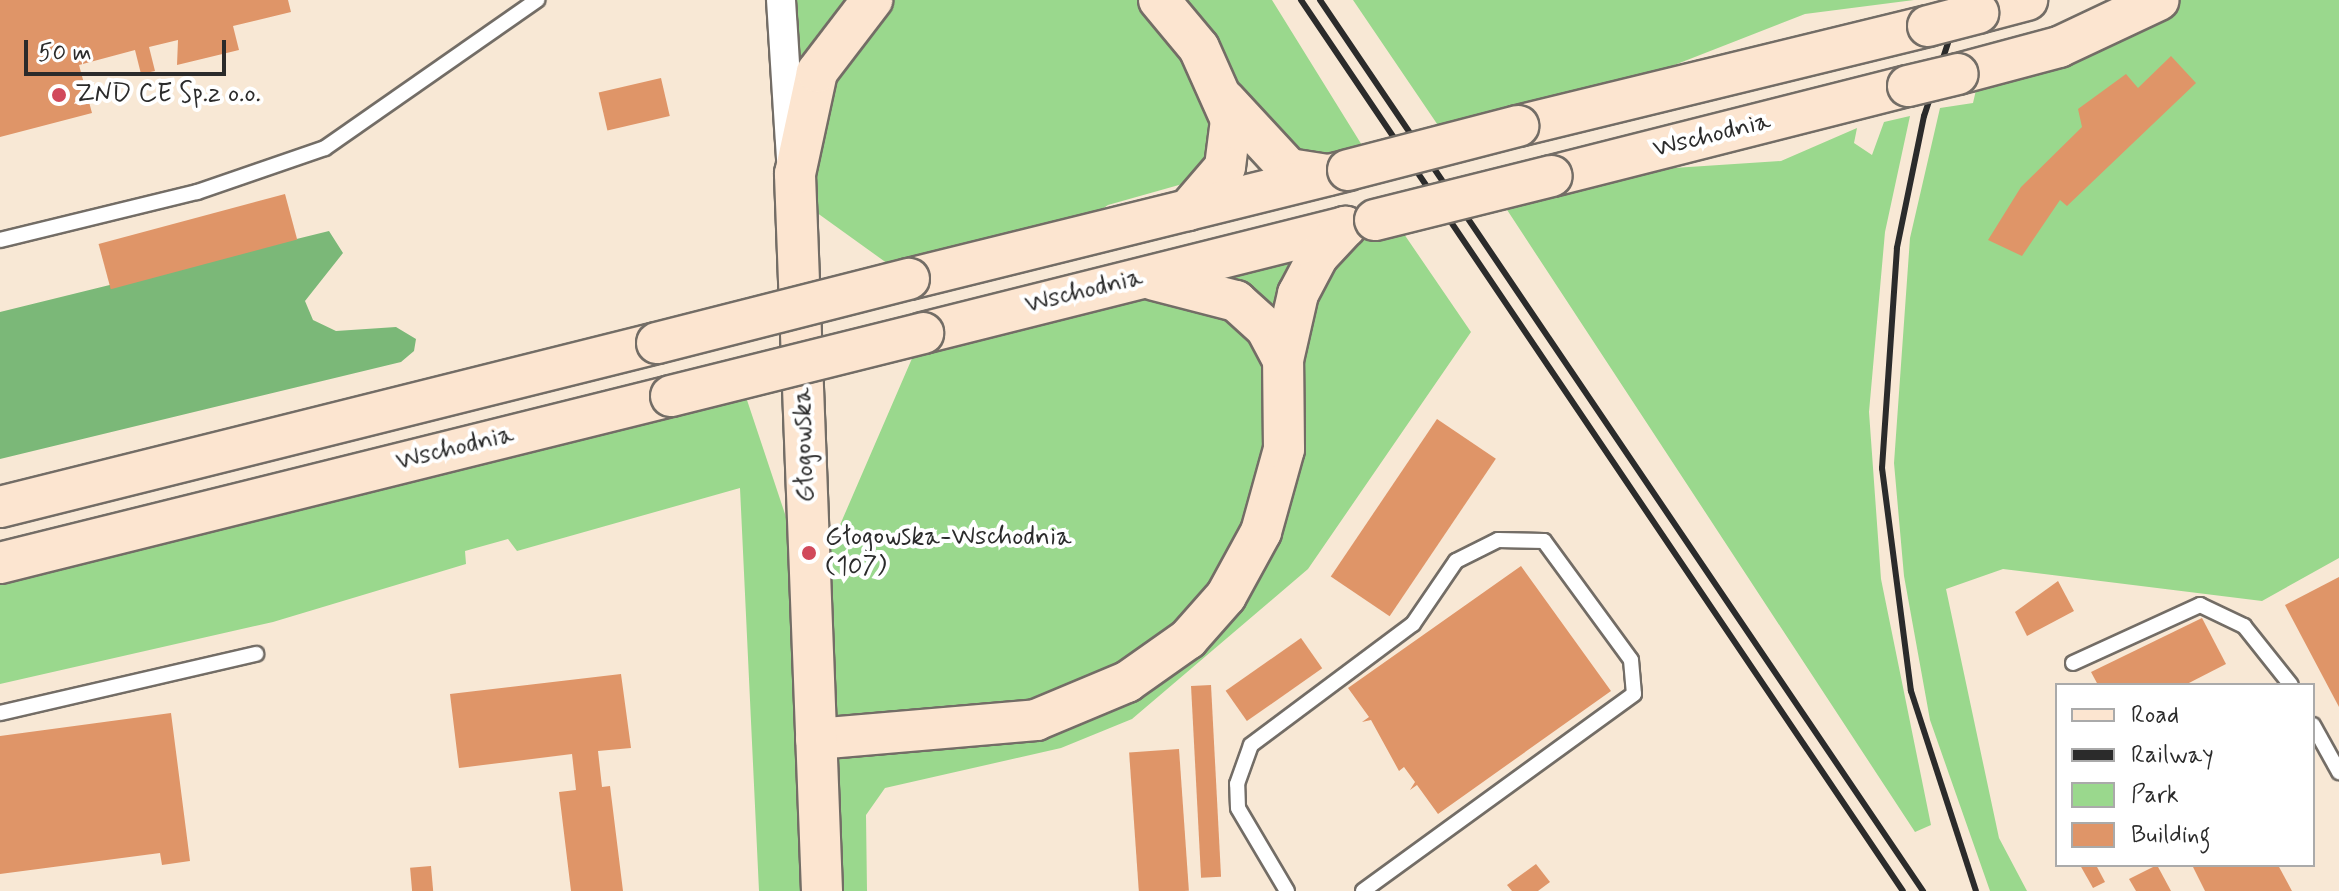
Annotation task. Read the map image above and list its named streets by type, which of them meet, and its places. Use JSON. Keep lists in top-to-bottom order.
{
  "streets": {
    "street": ["Wschodnia", "Głogowska"]
  },
  "places": ["ZND CE Sp.z o.o.", "Głogowska-Wschodnia (107)"],
  "legend": [
    "Road",
    "Railway",
    "Park",
    "Building"
  ],
  "scale_bar": "50 m"
}
